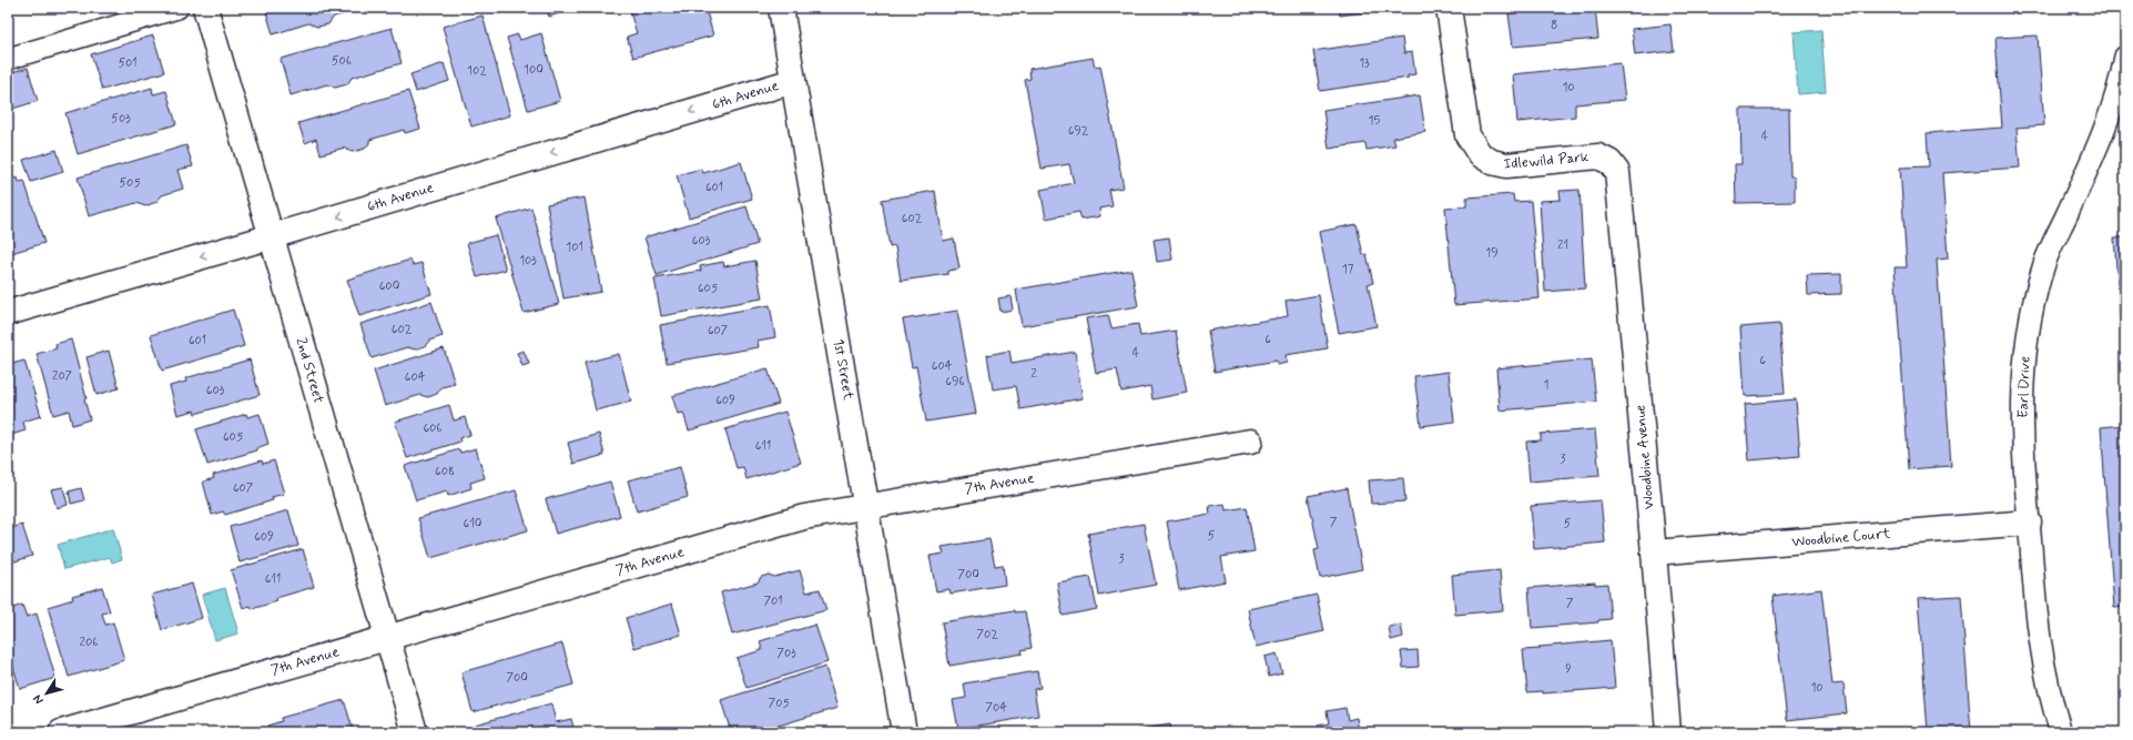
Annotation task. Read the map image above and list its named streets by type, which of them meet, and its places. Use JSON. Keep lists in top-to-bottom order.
{
  "streets": {
    "street": [
      "6th Avenue",
      "Idlewild Park",
      "1st Street",
      "2nd Street",
      "Woodbine Avenue",
      "7th Avenue",
      "Woodbine Court"
    ],
    "lane": ["Earl Drive"]
  },
  "crossings": [
    ["6th Avenue", "1st Street"],
    ["6th Avenue", "2nd Street"],
    ["Idlewild Park", "Woodbine Avenue"],
    ["1st Street", "7th Avenue"],
    ["2nd Street", "7th Avenue"],
    ["Earl Drive", "Woodbine Court"],
    ["Woodbine Avenue", "Woodbine Court"]
  ],
  "one_way": ["6th Avenue"],
  "house_numbers": [
    "8",
    "506",
    "501",
    "13",
    "100",
    "102",
    "10",
    "503",
    "15",
    "692",
    "4",
    "505",
    "601",
    "602",
    "603",
    "21",
    "101",
    "19",
    "103",
    "17",
    "600",
    "605",
    "602",
    "607",
    "6",
    "601",
    "4",
    "6",
    "604",
    "2",
    "207",
    "604",
    "696",
    "1",
    "603",
    "609",
    "606",
    "605",
    "611",
    "3",
    "608",
    "607",
    "7",
    "610",
    "5",
    "5",
    "609",
    "3",
    "700",
    "611",
    "701",
    "7",
    "702",
    "206",
    "703",
    "9",
    "700",
    "10",
    "705",
    "704"
  ],
  "north": "bottom left"
}
